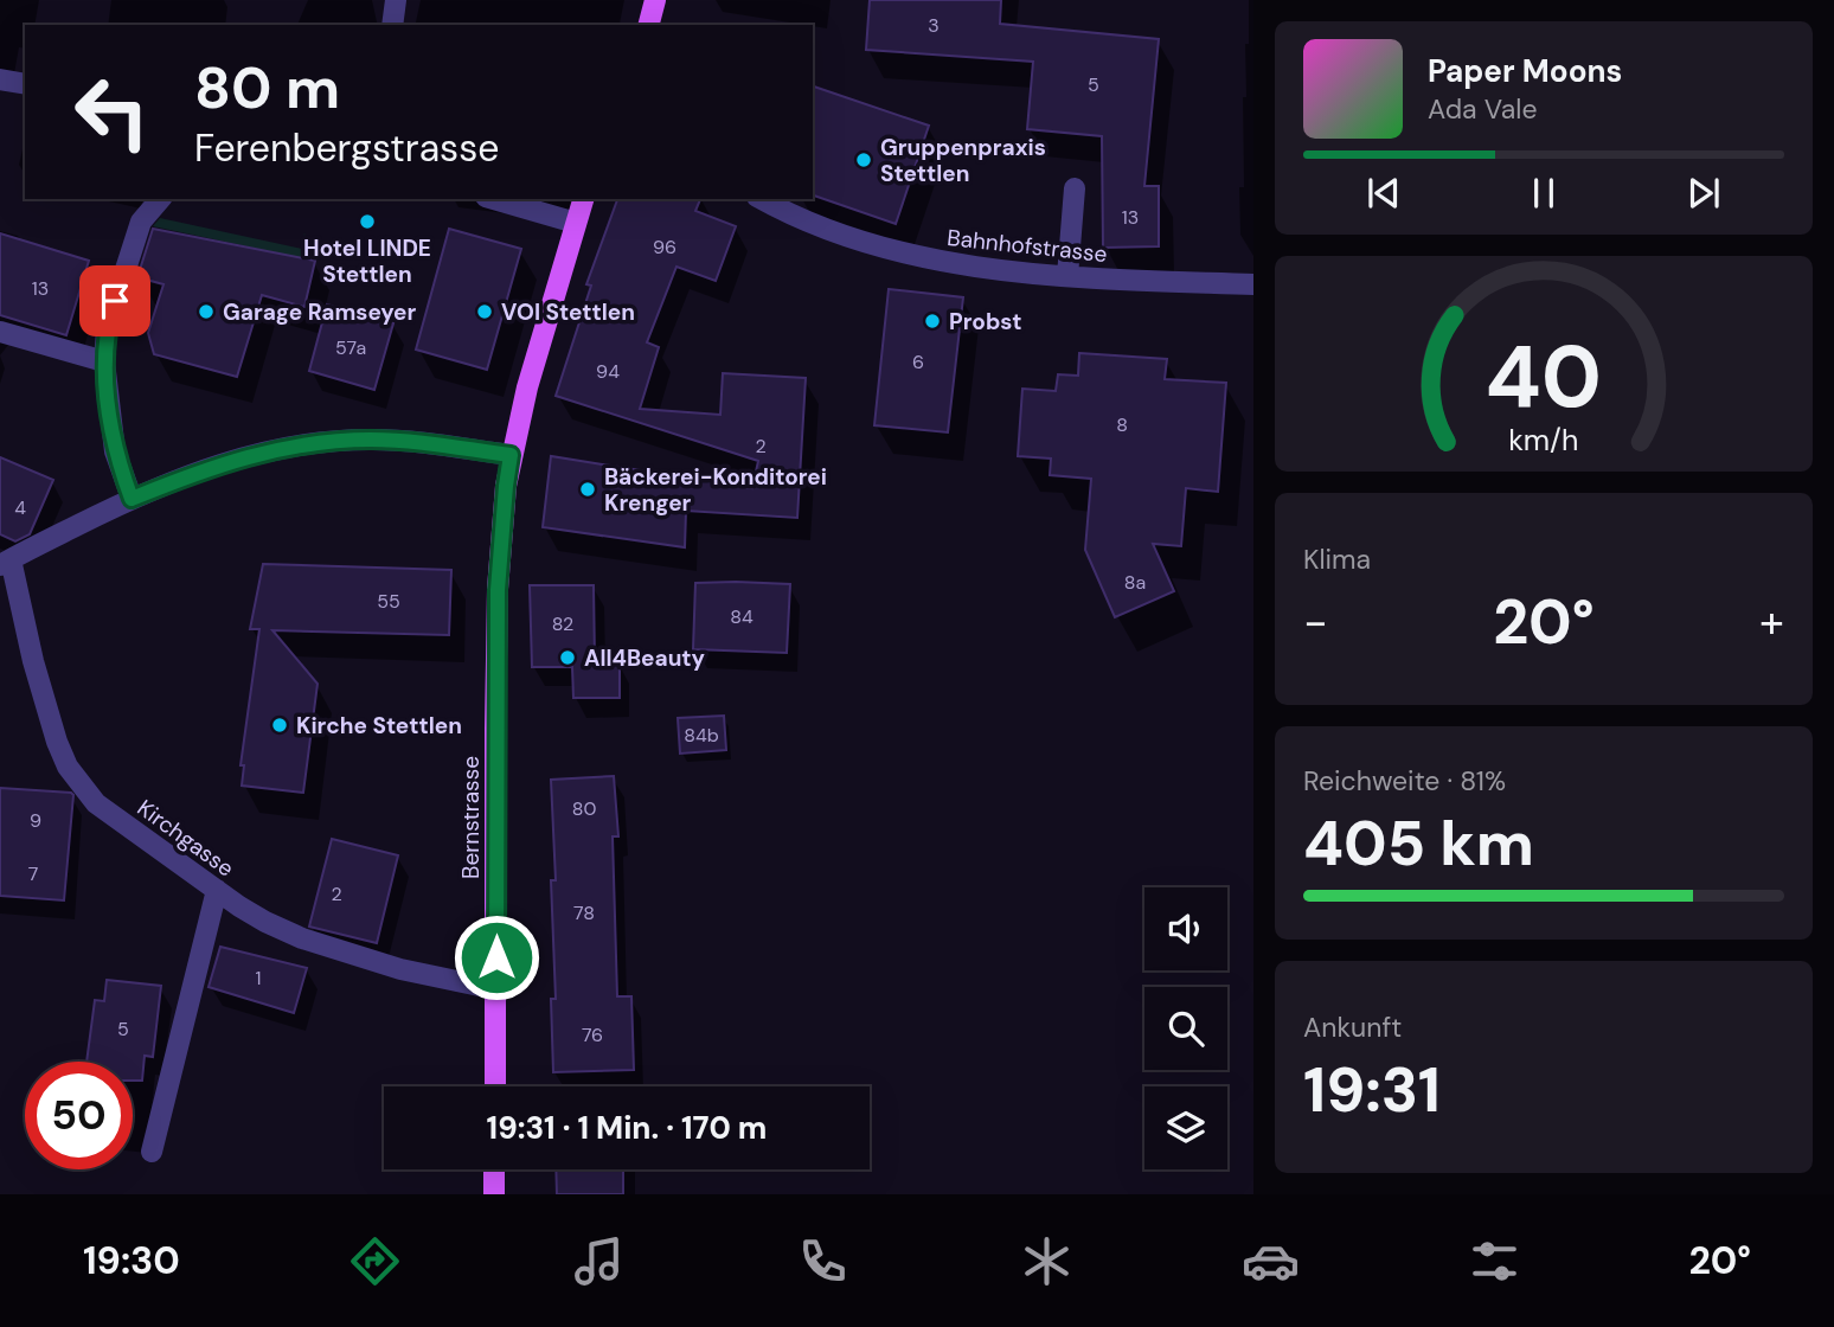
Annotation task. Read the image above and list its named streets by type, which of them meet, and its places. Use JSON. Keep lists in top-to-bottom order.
{
  "streets": {
    "main road": ["Bernstrasse"],
    "street": ["Bahnhofstrasse", "Kirchgasse"]
  },
  "crossings": [
    ["Bernstrasse", "Kirchgasse"]
  ],
  "places": [
    "Gruppenpraxis Stettlen",
    "Hotel LINDE Stettlen",
    "Garage Ramseyer",
    "VOI Stettlen",
    "Probst",
    "Bäckerei-Konditorei Krenger",
    "All4Beauty",
    "Kirche Stettlen"
  ],
  "house_numbers": [
    "3",
    "5",
    "13",
    "96",
    "13",
    "57a",
    "6",
    "94",
    "8",
    "2",
    "4",
    "8a",
    "55",
    "84",
    "82",
    "84b",
    "80",
    "9",
    "7",
    "2",
    "78",
    "1",
    "5",
    "76"
  ],
  "page": {
    "turn": ["80 m", "Ferenbergstrasse"],
    "song": ["Paper Moons", "Ada Vale"],
    "tile": [
      "Klima",
      ["Reichweite · 81%", "405 km"],
      ["Ankunft", "19:31"]
    ],
    "heat": ["−", "20°", "+"],
    "limit": "50",
    "trip": "19:31 · 1 Min. · 170 m",
    "tabs": ["19:30", "20°"],
    "gauge": ["40", "km/h"]
  }
}
